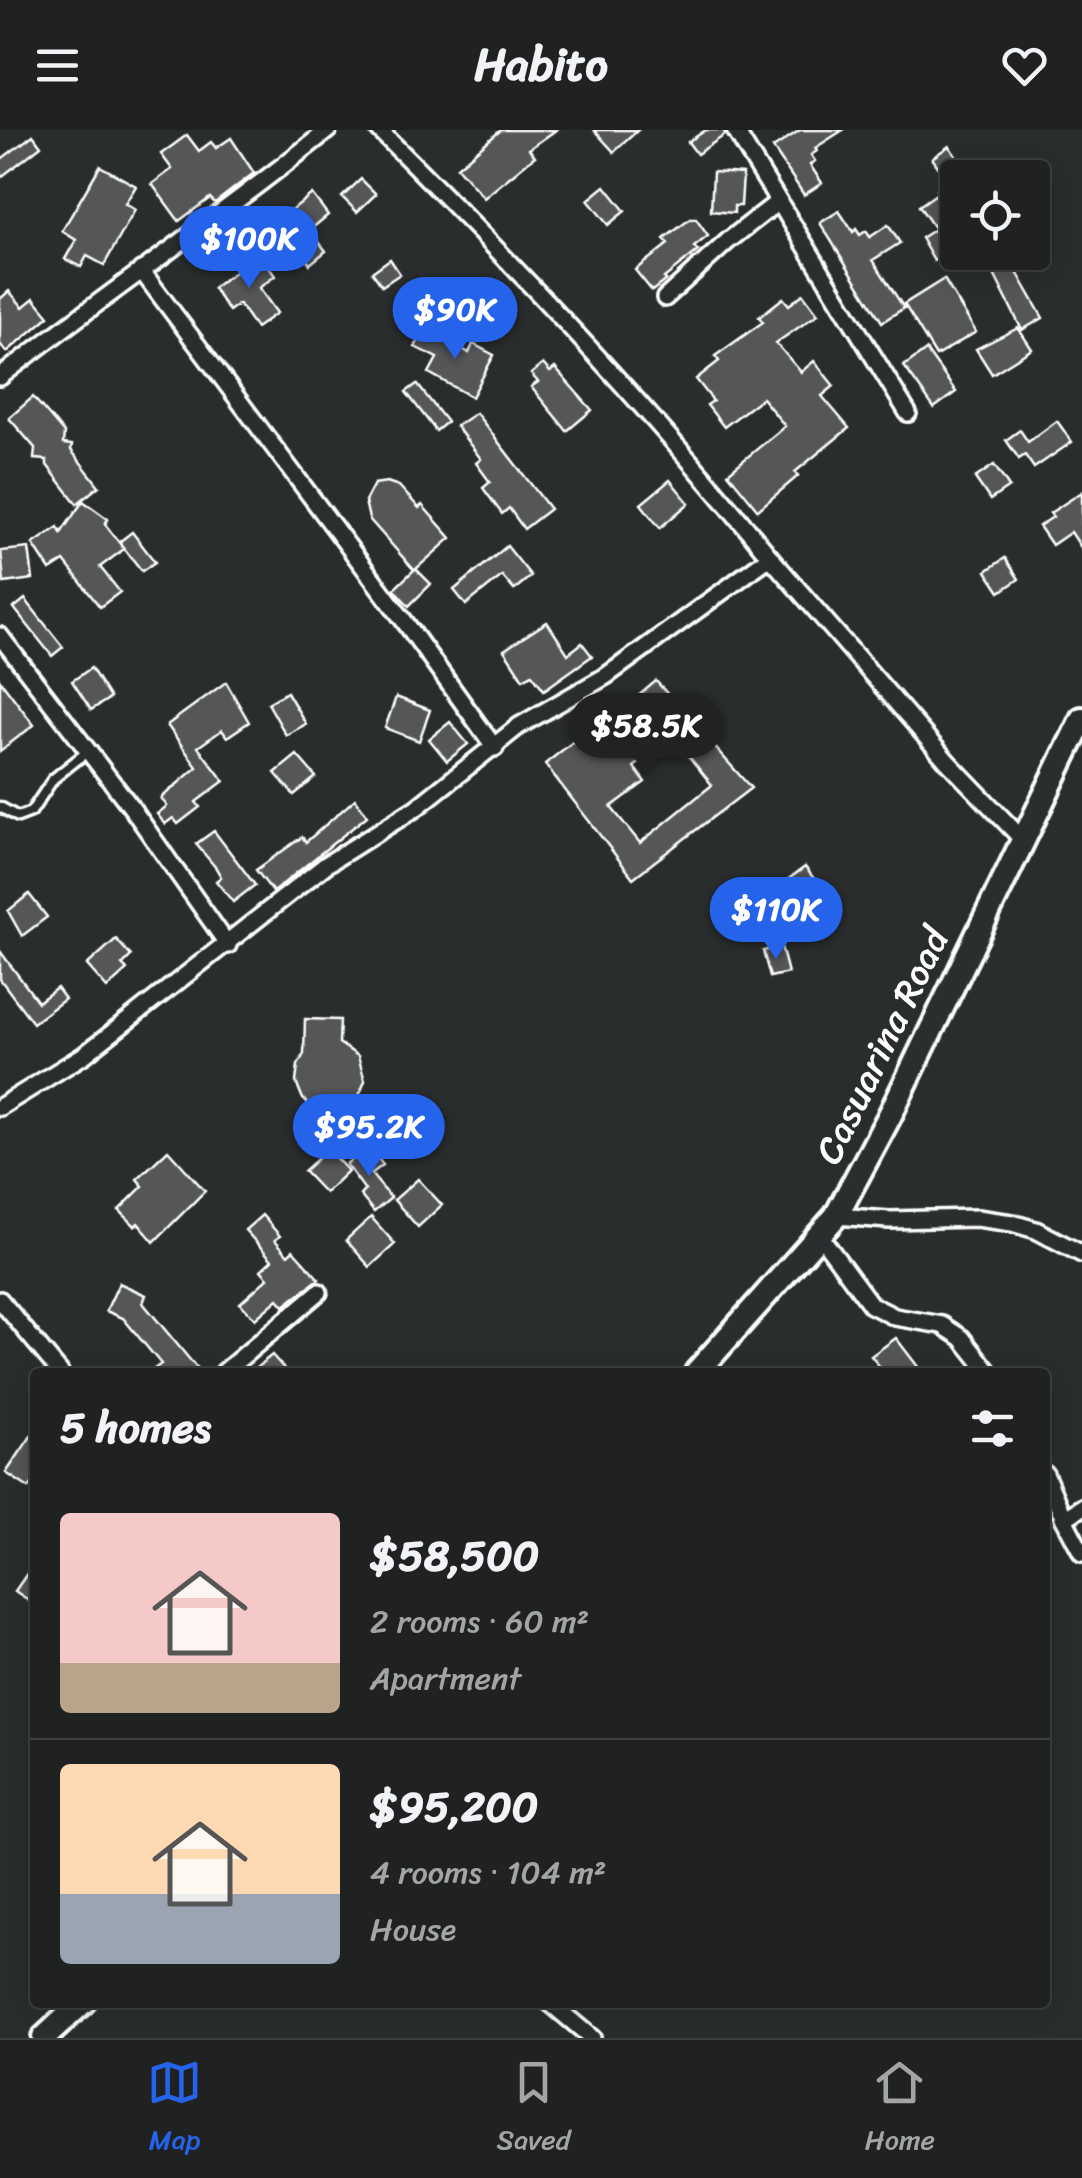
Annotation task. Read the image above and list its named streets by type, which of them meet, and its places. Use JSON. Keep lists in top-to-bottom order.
{
  "streets": {
    "street": ["Casuarina Road"]
  },
  "page": {
    "header": "Habito",
    "price": [
      "$100K",
      "$90K",
      "$58.5K",
      "$110K",
      "$95.2K"
    ],
    "heading": "5 homes",
    "list": [
      {
        "name": "$58,500",
        "note": "2 rooms · 60 m² · Apartment"
      },
      {
        "name": "$95,200",
        "note": "4 rooms · 104 m² · House"
      }
    ],
    "tabs": ["Map", "Saved", "Home"]
  }
}
